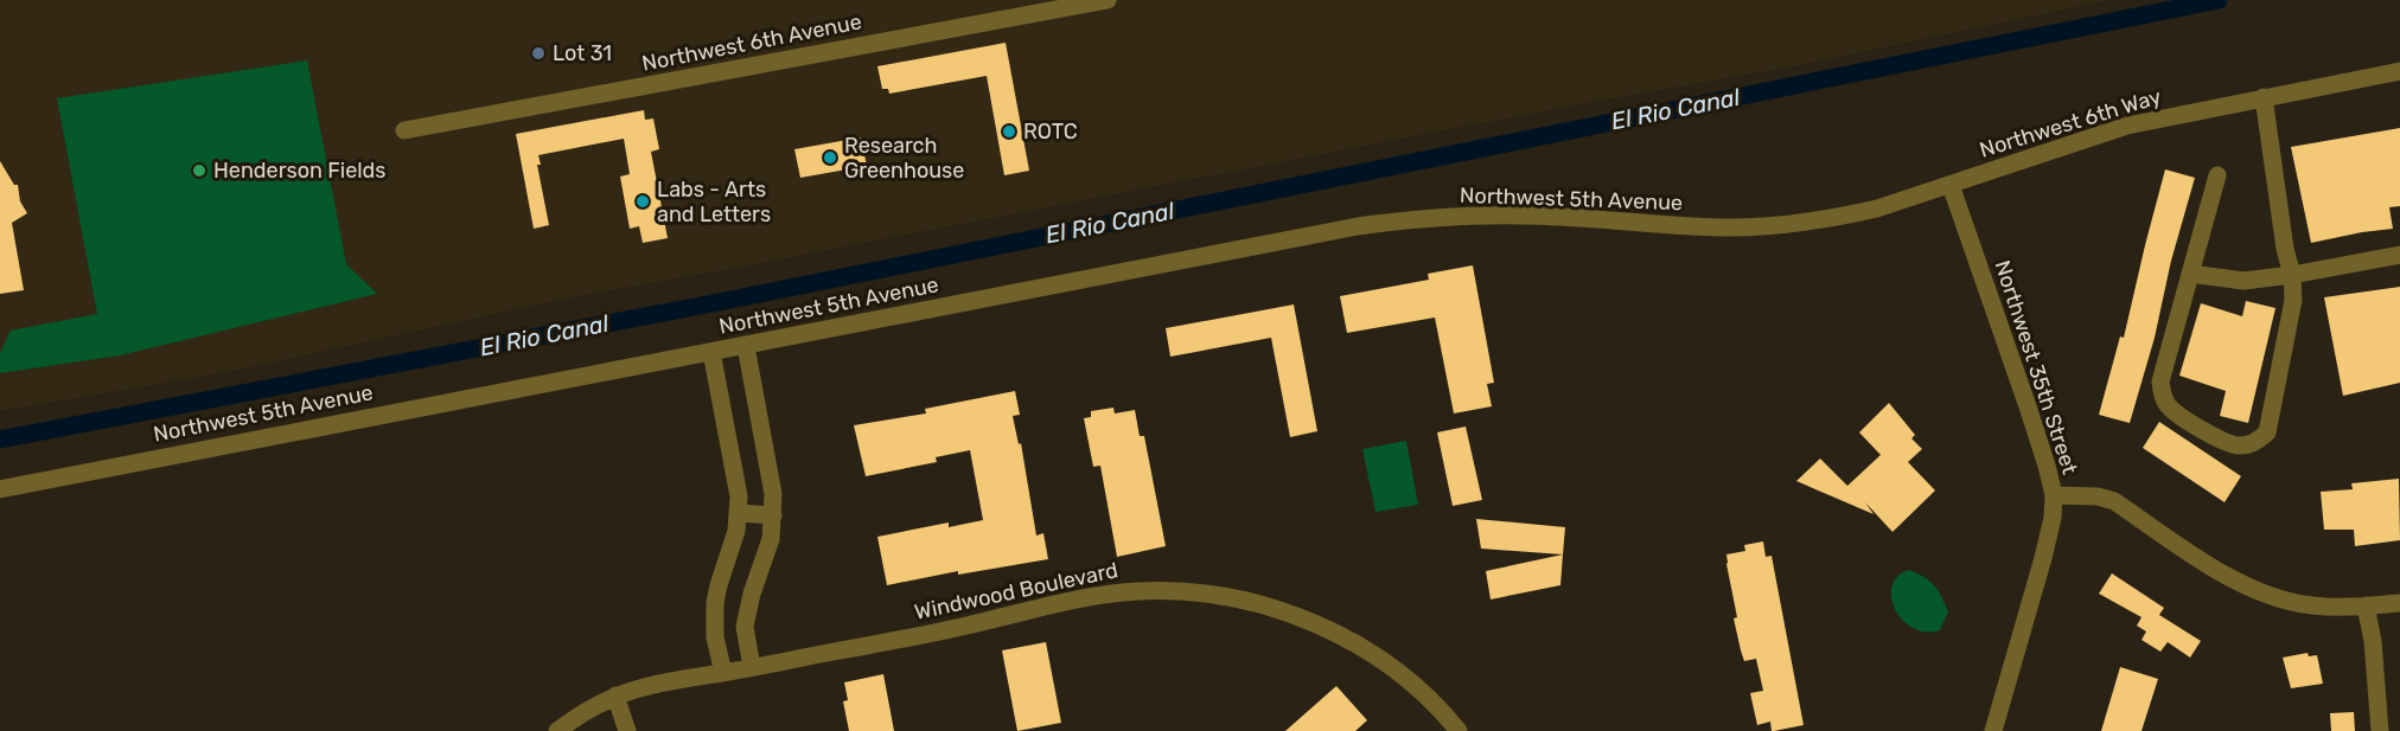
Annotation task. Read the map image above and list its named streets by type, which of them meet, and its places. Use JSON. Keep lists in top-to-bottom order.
{
  "streets": {
    "street": [
      "Northwest 6th Avenue",
      "Northwest 6th Way",
      "Northwest 5th Avenue",
      "Northwest 35th Street",
      "Windwood Boulevard"
    ]
  },
  "crossings": [
    ["Northwest 6th Way", "Northwest 5th Avenue"],
    ["Northwest 6th Way", "Northwest 35th Street"]
  ],
  "water": ["El Rio Canal"],
  "places": [
    "Lot 31",
    "ROTC",
    "Research Greenhouse",
    "Henderson Fields",
    "Labs - Arts and Letters"
  ]
}
